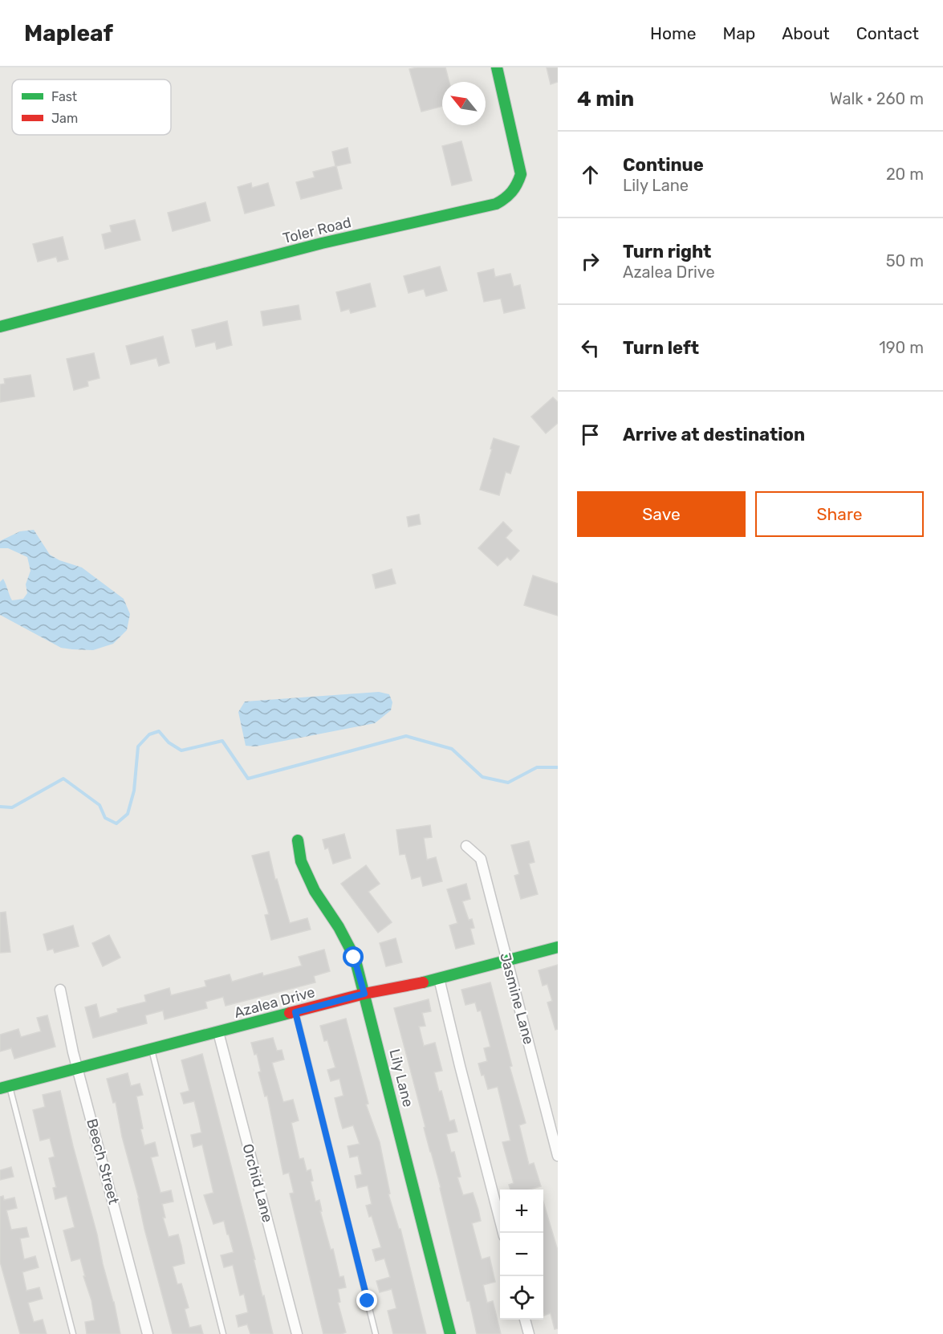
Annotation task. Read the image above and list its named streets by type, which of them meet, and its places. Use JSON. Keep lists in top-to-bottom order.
{
  "streets": {
    "street": [
      "Toler Road",
      "Jasmine Lane",
      "Azalea Drive",
      "Lily Lane",
      "Beech Street",
      "Orchid Lane"
    ]
  },
  "crossings": [
    ["Jasmine Lane", "Azalea Drive"],
    ["Azalea Drive", "Lily Lane"],
    ["Azalea Drive", "Beech Street"],
    ["Azalea Drive", "Orchid Lane"]
  ],
  "legend": ["Fast", "Jam"],
  "north": "top left",
  "page": {
    "header": "Mapleaf",
    "nav": [
      "Home",
      "Map",
      "About",
      "Contact"
    ],
    "heading": ["4 min", "Walk · 260 m"],
    "list": [
      ["Continue", "Lily Lane", "20 m"],
      ["Turn right", "Azalea Drive", "50 m"],
      ["Turn left", "190 m"],
      "Arrive at destination"
    ],
    "buttons": ["Save", "Share"],
    "map_buttons": ["+", "−"]
  }
}
